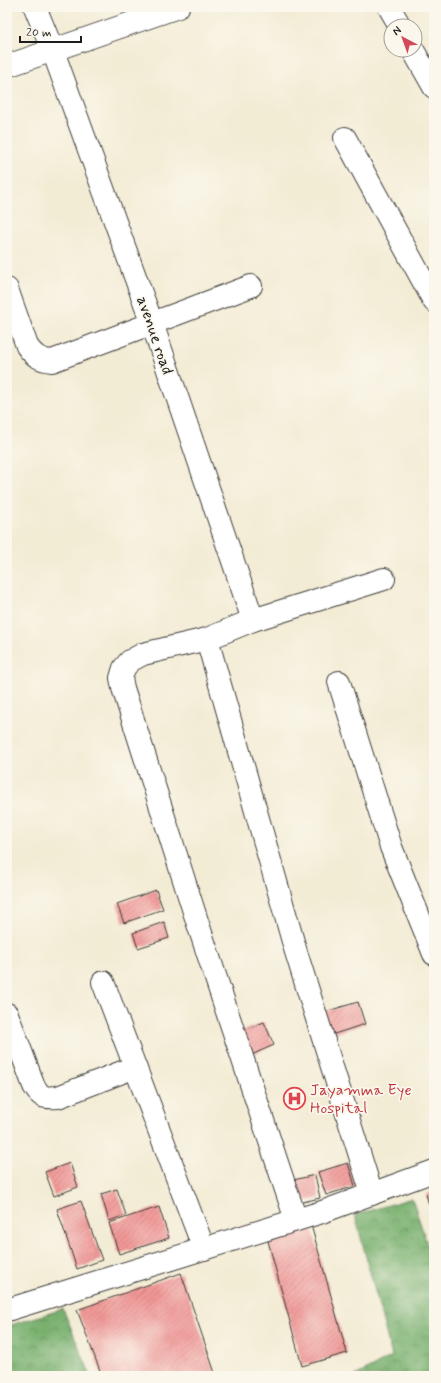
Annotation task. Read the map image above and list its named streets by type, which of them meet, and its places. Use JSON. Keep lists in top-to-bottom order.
{
  "streets": {
    "street": ["avenue road"]
  },
  "places": {
    "hospital": ["Jayamma Eye Hospital"]
  },
  "scale_bar": "20 m",
  "north": "top left"
}
